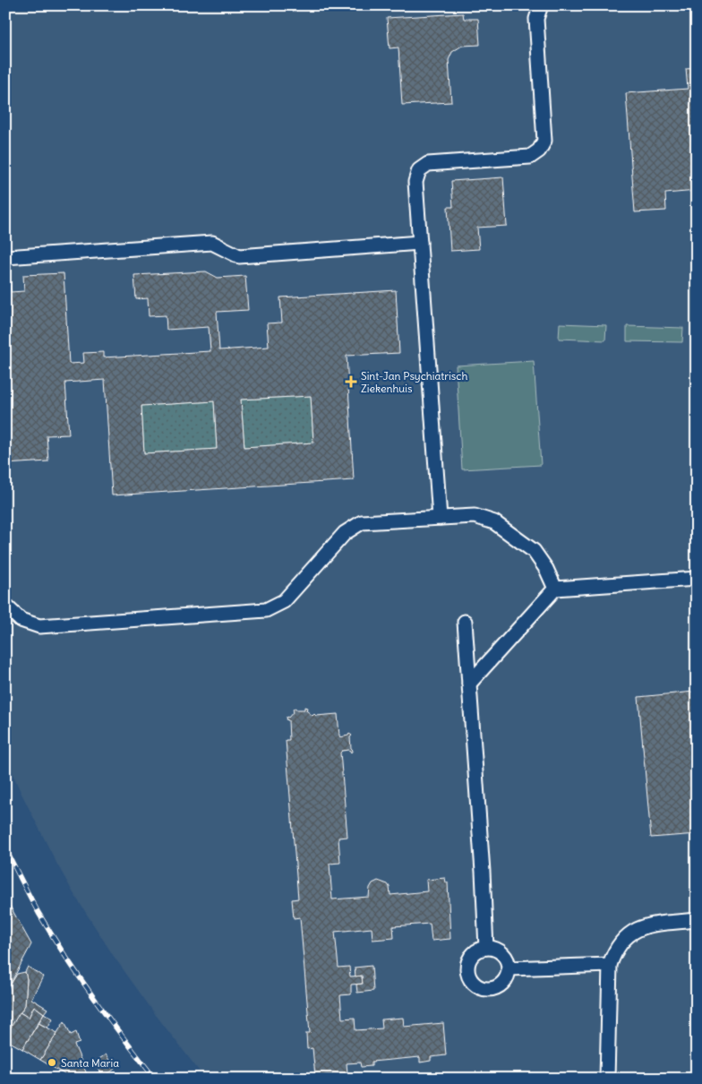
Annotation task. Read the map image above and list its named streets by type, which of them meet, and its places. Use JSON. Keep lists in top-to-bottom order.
{
  "places": {
    "health": ["Sint-Jan Psychiatrisch Ziekenhuis"],
    "other": ["Santa Maria"]
  }
}
